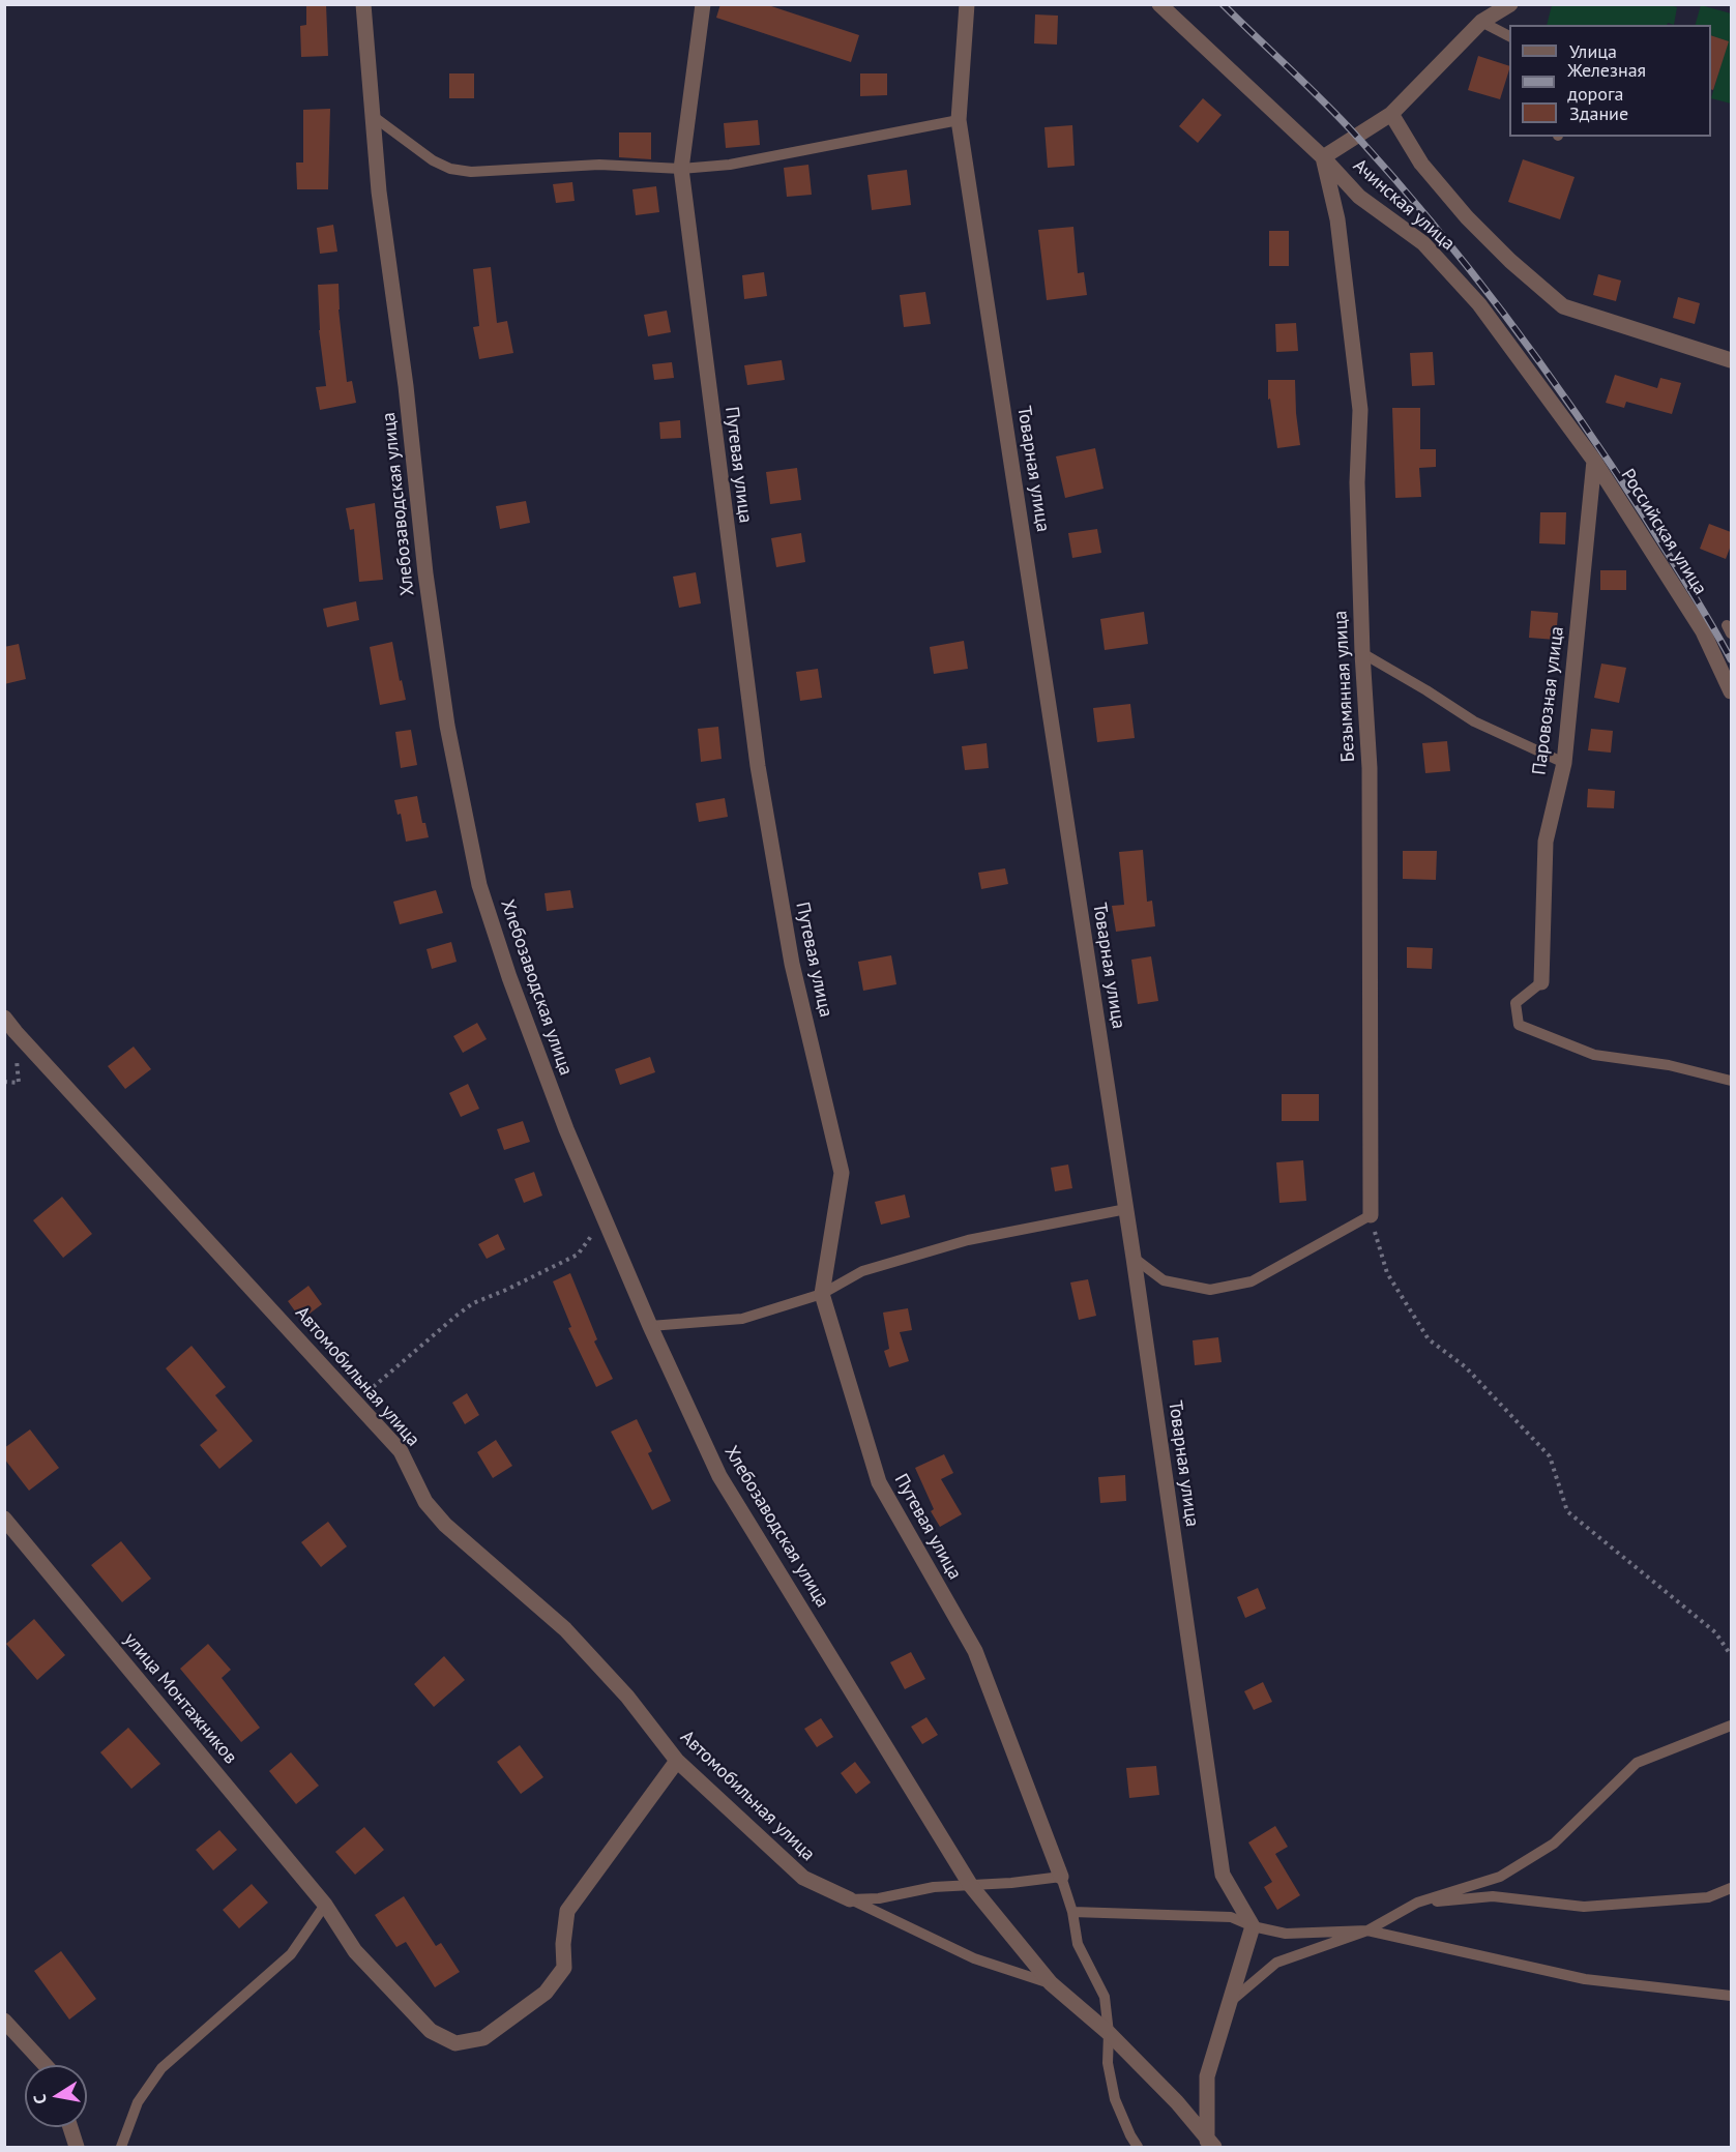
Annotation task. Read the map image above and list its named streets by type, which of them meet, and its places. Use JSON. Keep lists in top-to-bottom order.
{
  "streets": {
    "street": [
      "Ачинская улица",
      "Путевая улица",
      "Товарная улица",
      "Хлебозаводская улица",
      "Российская улица",
      "Безымянная улица",
      "Паровозная улица",
      "Автомобильная улица",
      "улица Монтажников"
    ]
  },
  "crossings": [
    ["Ачинская улица", "Российская улица"],
    ["Ачинская улица", "Безымянная улица"],
    ["Ачинская улица", "Паровозная улица"],
    ["Российская улица", "Паровозная улица"],
    ["Автомобильная улица", "улица Монтажников"]
  ],
  "legend": ["Улица", "Железная дорога", "Здание"],
  "north": "left"
}
